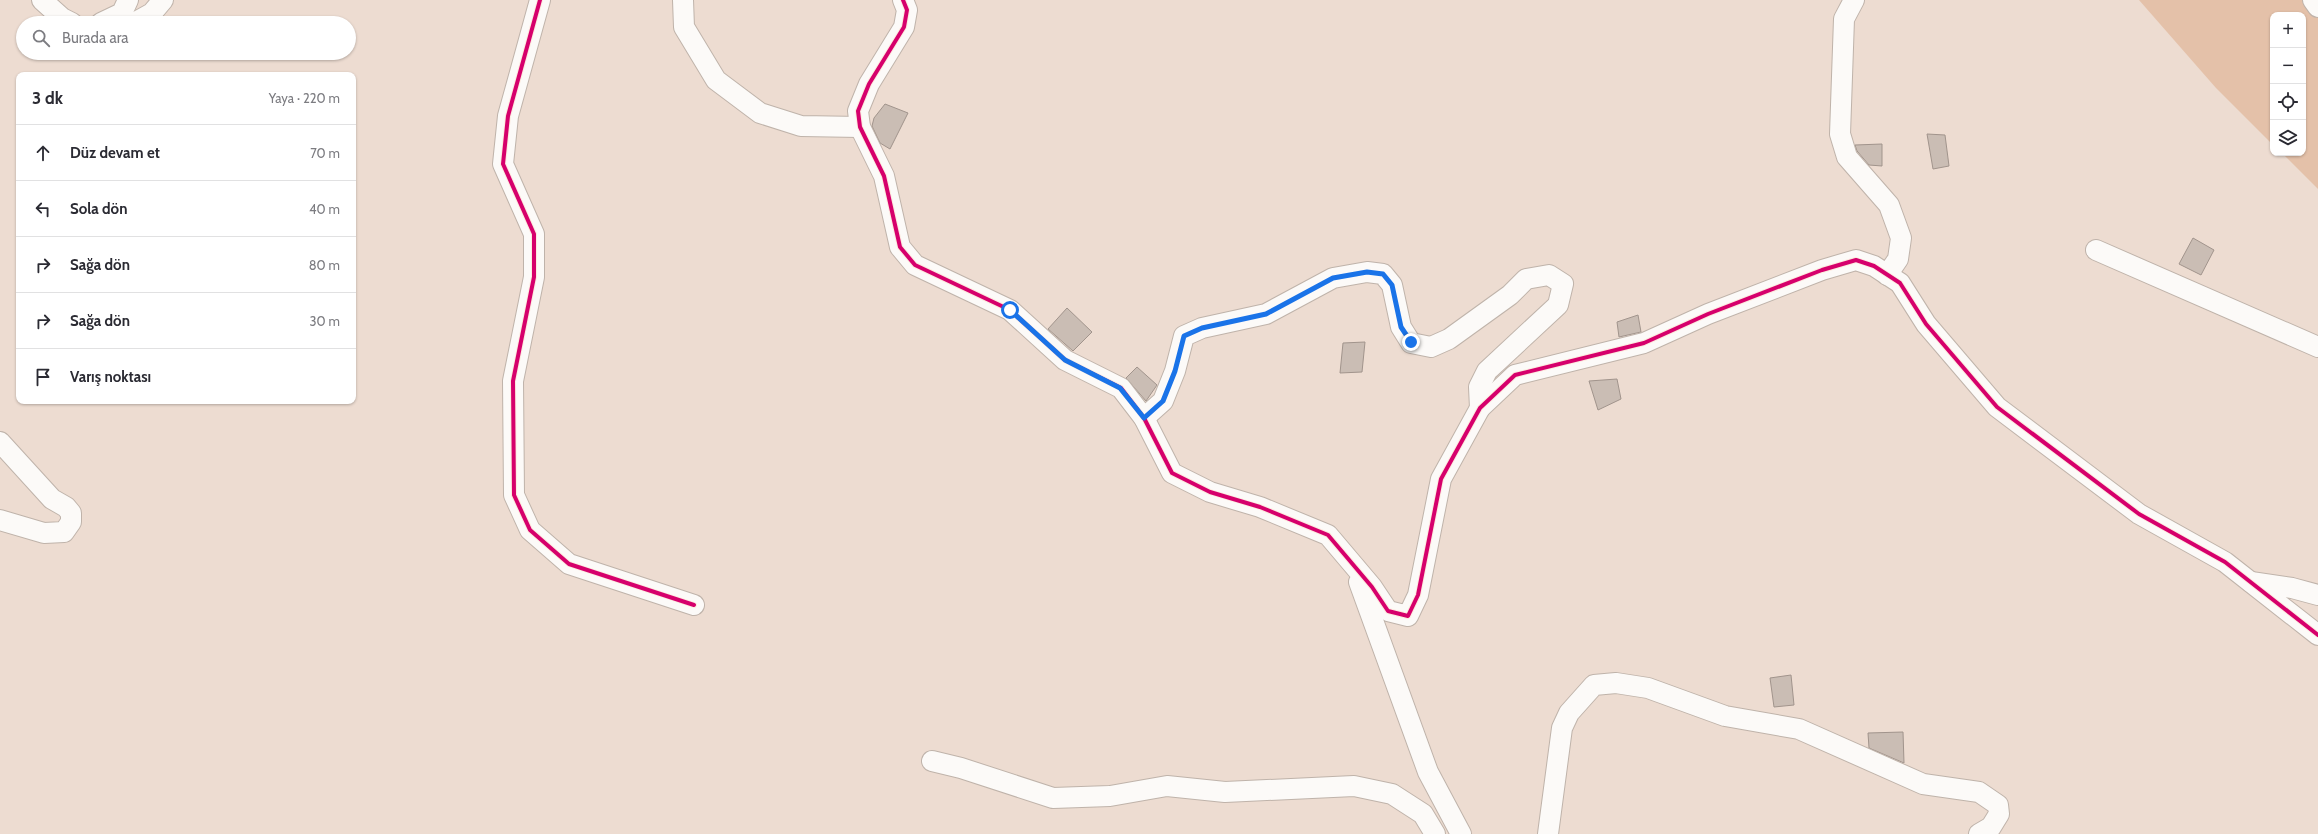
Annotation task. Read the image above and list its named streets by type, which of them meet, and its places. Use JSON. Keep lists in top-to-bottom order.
{
  "page": {
    "map_buttons": ["+", "−"],
    "search": "Burada ara",
    "heading": ["3 dk", "Yaya · 220 m"],
    "list": [
      ["Düz devam et", "70 m"],
      ["Sola dön", "40 m"],
      ["Sağa dön", "80 m"],
      ["Sağa dön", "30 m"],
      "Varış noktası"
    ]
  }
}
